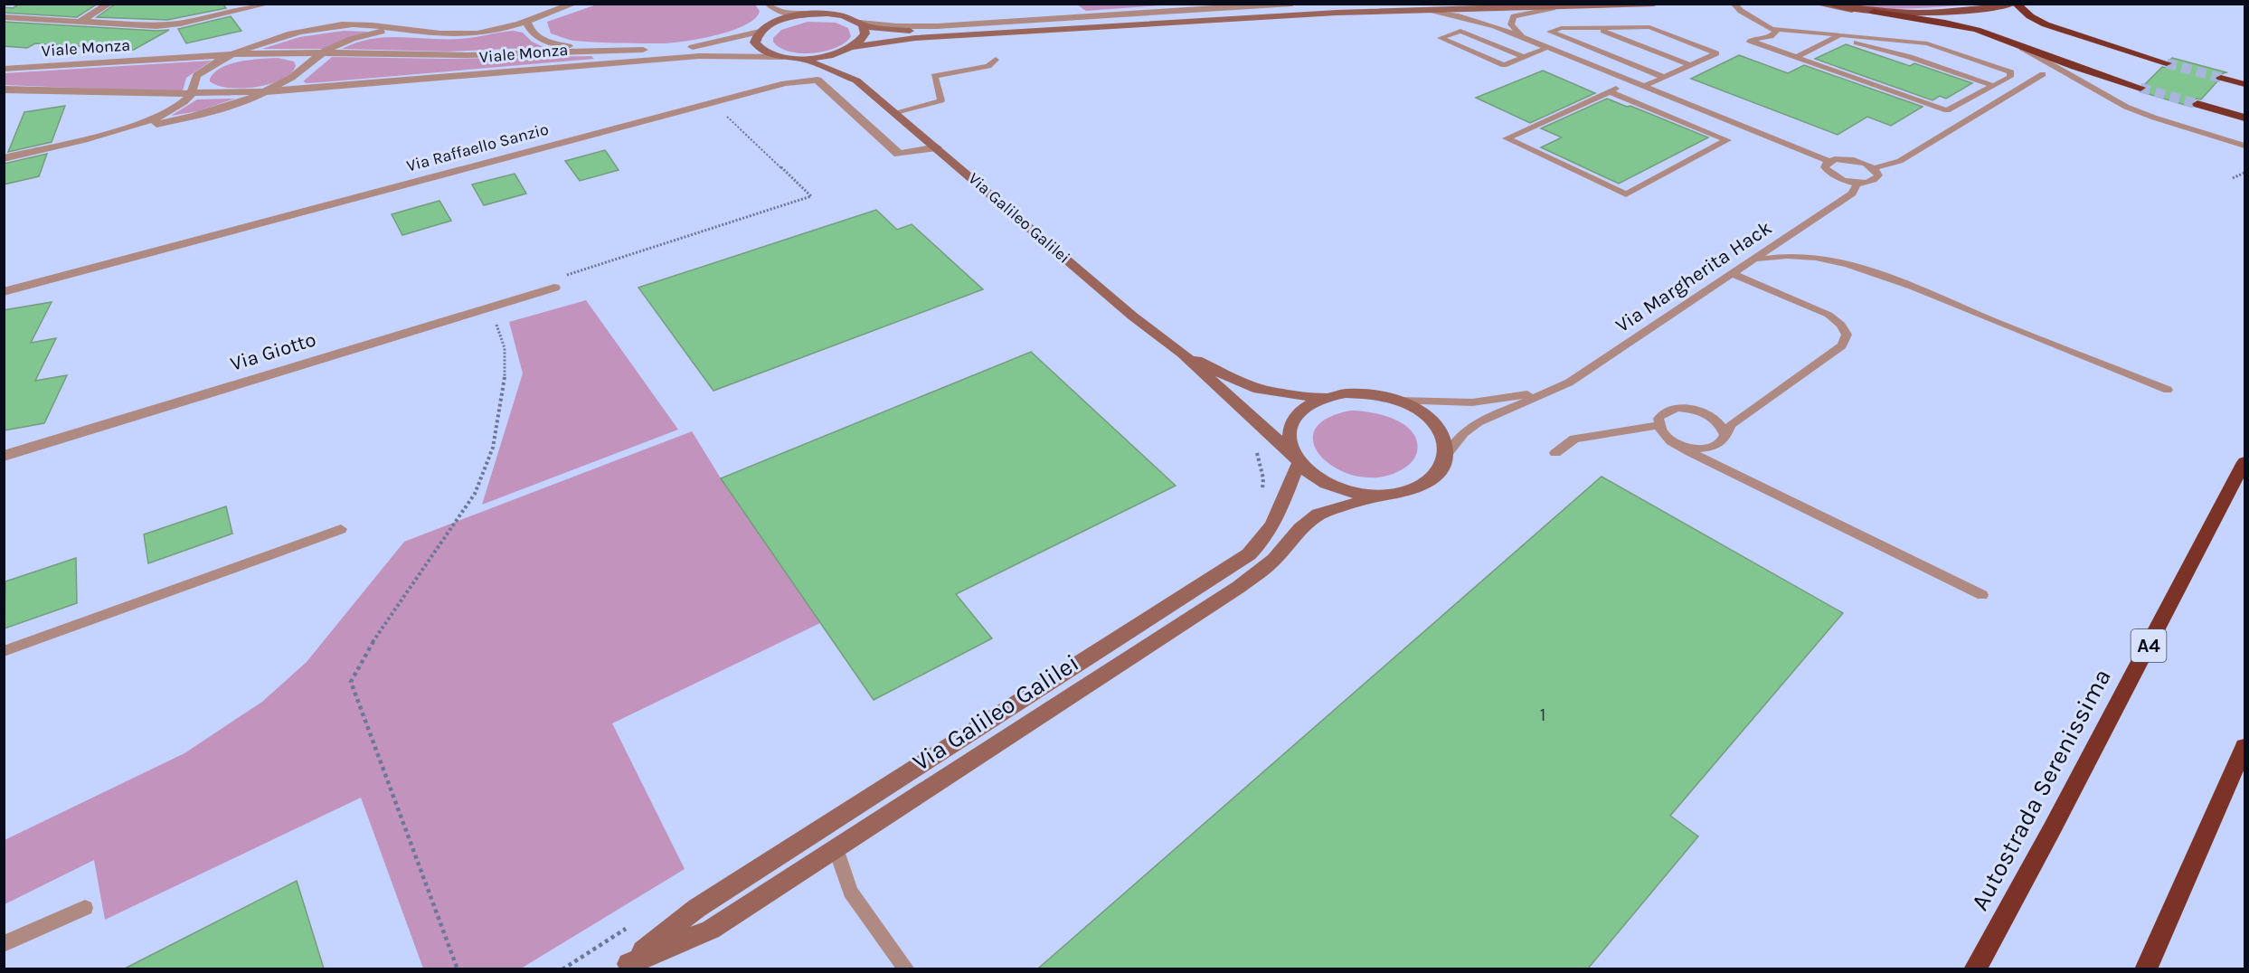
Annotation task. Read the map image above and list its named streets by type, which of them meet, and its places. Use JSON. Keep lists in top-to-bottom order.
{
  "streets": {
    "highway": ["A4", "Autostrada Serenissima"],
    "street": [
      "Viale Monza",
      "Via Raffaello Sanzio",
      "Via Galileo Galilei",
      "Via Giotto"
    ],
    "lane": ["Via Margherita Hack"]
  },
  "crossings": [
    ["Via Raffaello Sanzio", "Via Galileo Galilei"],
    ["Via Galileo Galilei", "Via Margherita Hack"]
  ],
  "house_numbers": ["1"]
}
